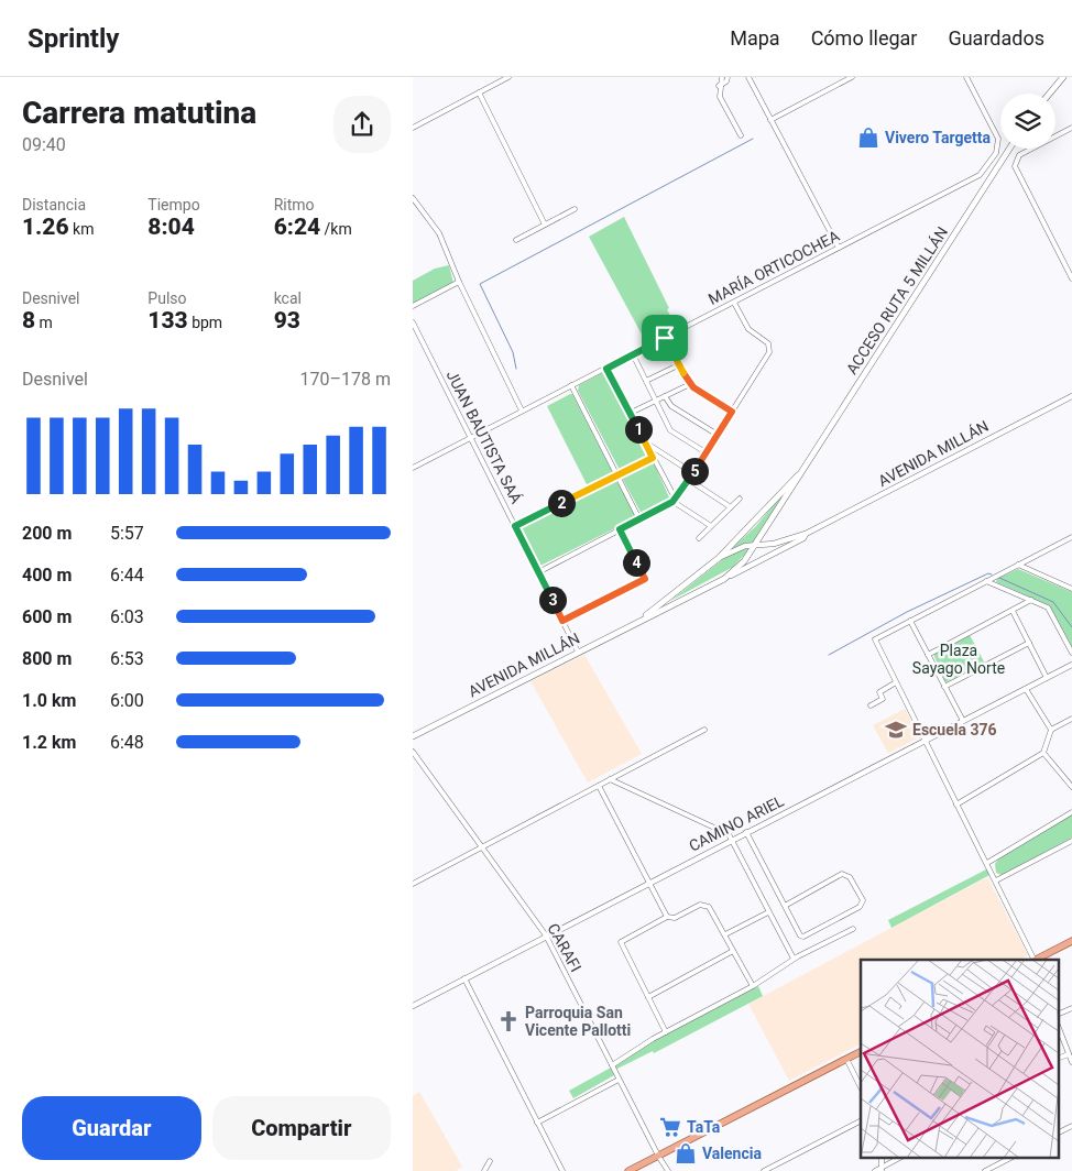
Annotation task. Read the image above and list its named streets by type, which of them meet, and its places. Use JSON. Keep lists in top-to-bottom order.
{
  "streets": {
    "main road": ["ACCESO RUTA 5 MILLÁN", "AVENIDA MILLÁN"],
    "street": [
      "MARÍA ORTICOCHEA",
      "JUAN BAUTISTA SAÁ",
      "CAMINO ARIEL",
      "CARAFI"
    ]
  },
  "crossings": [
    ["MARÍA ORTICOCHEA", "JUAN BAUTISTA SAÁ"],
    ["ACCESO RUTA 5 MILLÁN", "AVENIDA MILLÁN"],
    ["JUAN BAUTISTA SAÁ", "AVENIDA MILLÁN"],
    ["CAMINO ARIEL", "CARAFI"]
  ],
  "parks": ["Plaza Sayago Norte"],
  "places": {
    "shop": ["Vivero Targetta", "Valencia"],
    "school or university": ["Escuela 376"],
    "church": ["Parroquia San Vicente Pallotti"],
    "supermarket": ["TaTa"]
  },
  "page": {
    "header": "Sprintly",
    "nav": ["Mapa", "Cómo llegar", "Guardados"],
    "heading": ["Carrera matutina", "09:40"],
    "stats": [
      ["Distancia", "1.26 km"],
      ["Tiempo", "8:04"],
      ["Ritmo", "6:24 /km"],
      ["Desnivel", "8 m"],
      ["Pulso", "133 bpm"],
      ["kcal", "93"]
    ],
    "chart": ["Desnivel", "170–178 m"],
    "pins": [
      "1",
      "5",
      "2",
      "4",
      "3"
    ],
    "list": [
      {
        "name": "200 m",
        "note": "5:57"
      },
      {
        "name": "400 m",
        "note": "6:44"
      },
      {
        "name": "600 m",
        "note": "6:03"
      },
      {
        "name": "800 m",
        "note": "6:53"
      },
      {
        "name": "1.0 km",
        "note": "6:00"
      },
      {
        "name": "1.2 km",
        "note": "6:48"
      }
    ],
    "buttons": ["Guardar", "Compartir"]
  }
}
